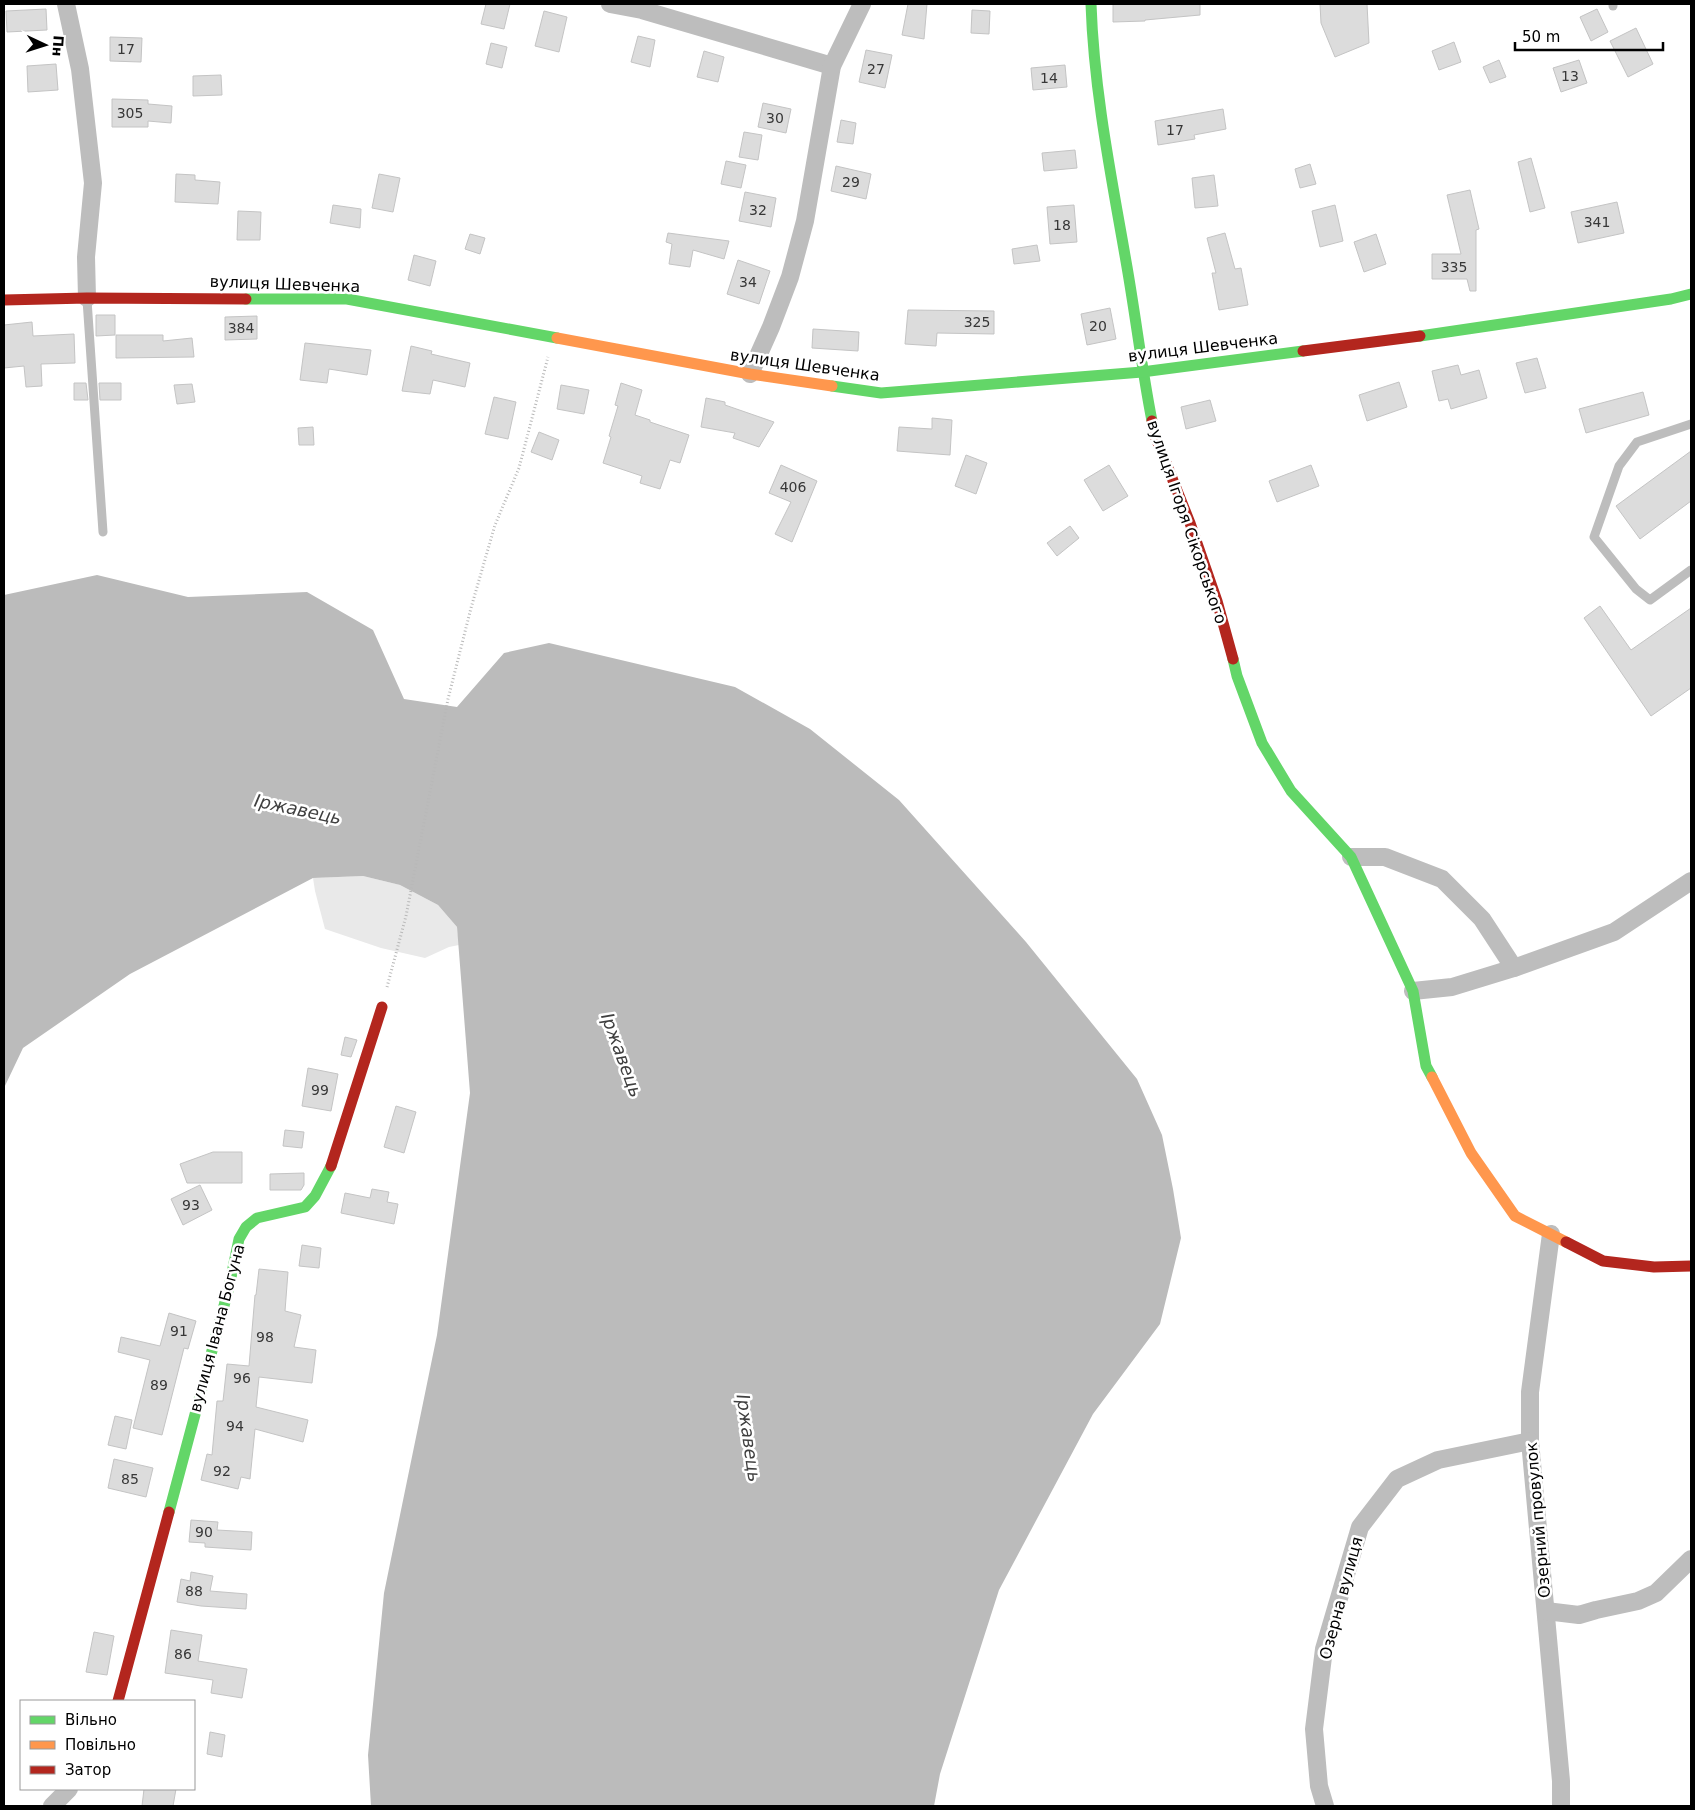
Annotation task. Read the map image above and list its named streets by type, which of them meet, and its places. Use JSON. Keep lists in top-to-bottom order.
{
  "streets": {
    "street": [
      "вулиця Шевченка",
      "вулиця Ігоря Сікорського",
      "вулиця Івана Богуна",
      "Озерний провулок",
      "Озерна вулиця"
    ]
  },
  "crossings": [
    ["вулиця Шевченка", "вулиця Ігоря Сікорського"],
    ["вулиця Ігоря Сікорського", "Озерний провулок"],
    ["Озерний провулок", "Озерна вулиця"]
  ],
  "water": ["Іржавець"],
  "house_numbers": [
    "17",
    "27",
    "13",
    "14",
    "305",
    "30",
    "17",
    "29",
    "32",
    "341",
    "18",
    "335",
    "34",
    "325",
    "20",
    "384",
    "406",
    "99",
    "93",
    "91",
    "98",
    "96",
    "89",
    "94",
    "92",
    "85",
    "90",
    "88",
    "86"
  ],
  "legend": ["Вільно", "Повільно", "Затор"],
  "scale_bar": "50 m",
  "north": "right"
}
